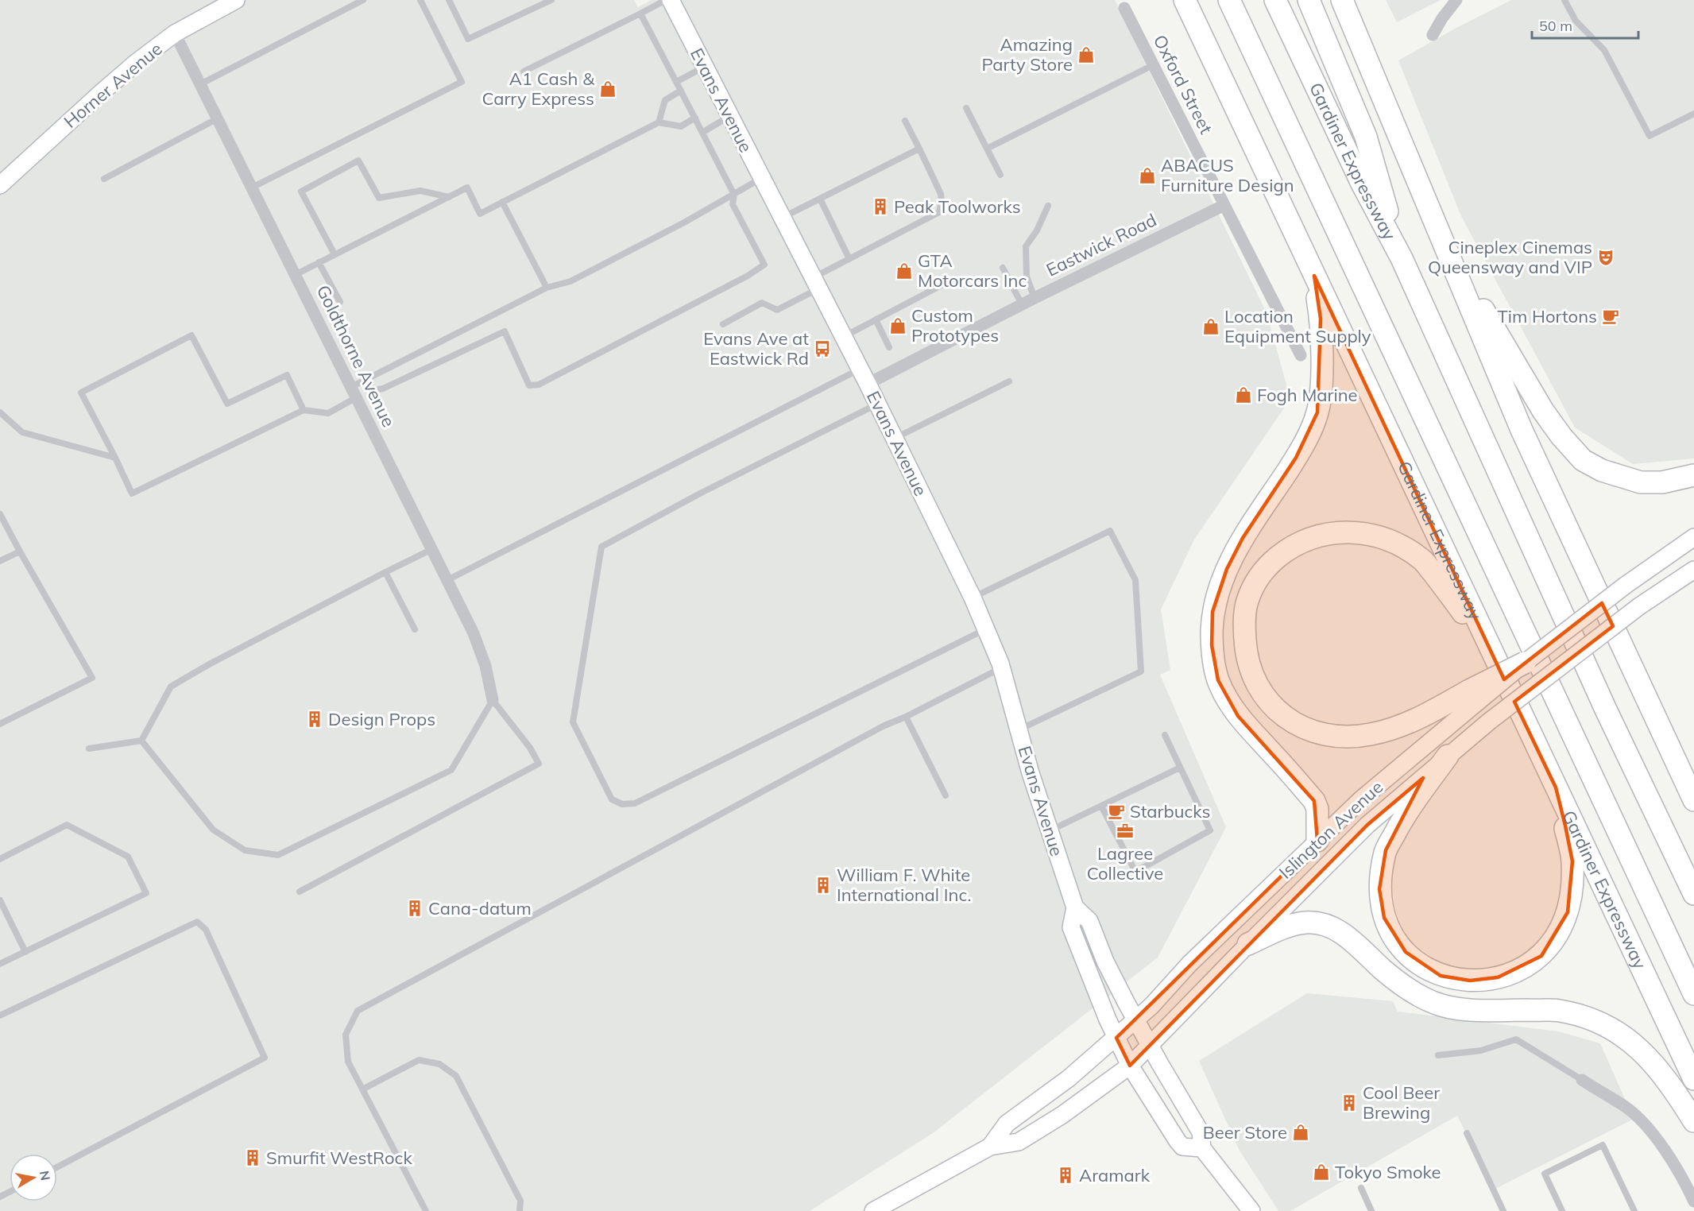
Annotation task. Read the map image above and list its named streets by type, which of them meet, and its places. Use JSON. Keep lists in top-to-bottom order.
{
  "streets": {
    "highway": ["Gardiner Expressway"],
    "main road": ["Horner Avenue", "Evans Avenue", "Islington Avenue"],
    "street": ["Oxford Street", "Eastwick Road", "Goldthorne Avenue"]
  },
  "crossings": [
    ["Oxford Street", "Eastwick Road"],
    ["Horner Avenue", "Goldthorne Avenue"],
    ["Evans Avenue", "Eastwick Road"],
    ["Evans Avenue", "Islington Avenue"]
  ],
  "places": {
    "shop": [
      "Amazing Party Store",
      "A1 Cash & Carry Express",
      "ABACUS Furniture Design",
      "GTA Motorcars Inc",
      "Custom Prototypes",
      "Location Equipment Supply",
      "Fogh Marine",
      "Beer Store",
      "Tokyo Smoke"
    ],
    "building": [
      "Peak Toolworks",
      "Design Props",
      "William F. White International Inc.",
      "Cana-datum",
      "Cool Beer Brewing",
      "Smurfit WestRock",
      "Aramark"
    ],
    "theatre": ["Cineplex Cinemas Queensway and VIP"],
    "cafe": ["Tim Hortons", "Starbucks"],
    "bus stop": ["Evans Ave at Eastwick Rd"],
    "office": ["Lagree Collective"]
  },
  "scale_bar": "50 m",
  "north": "right"
}
